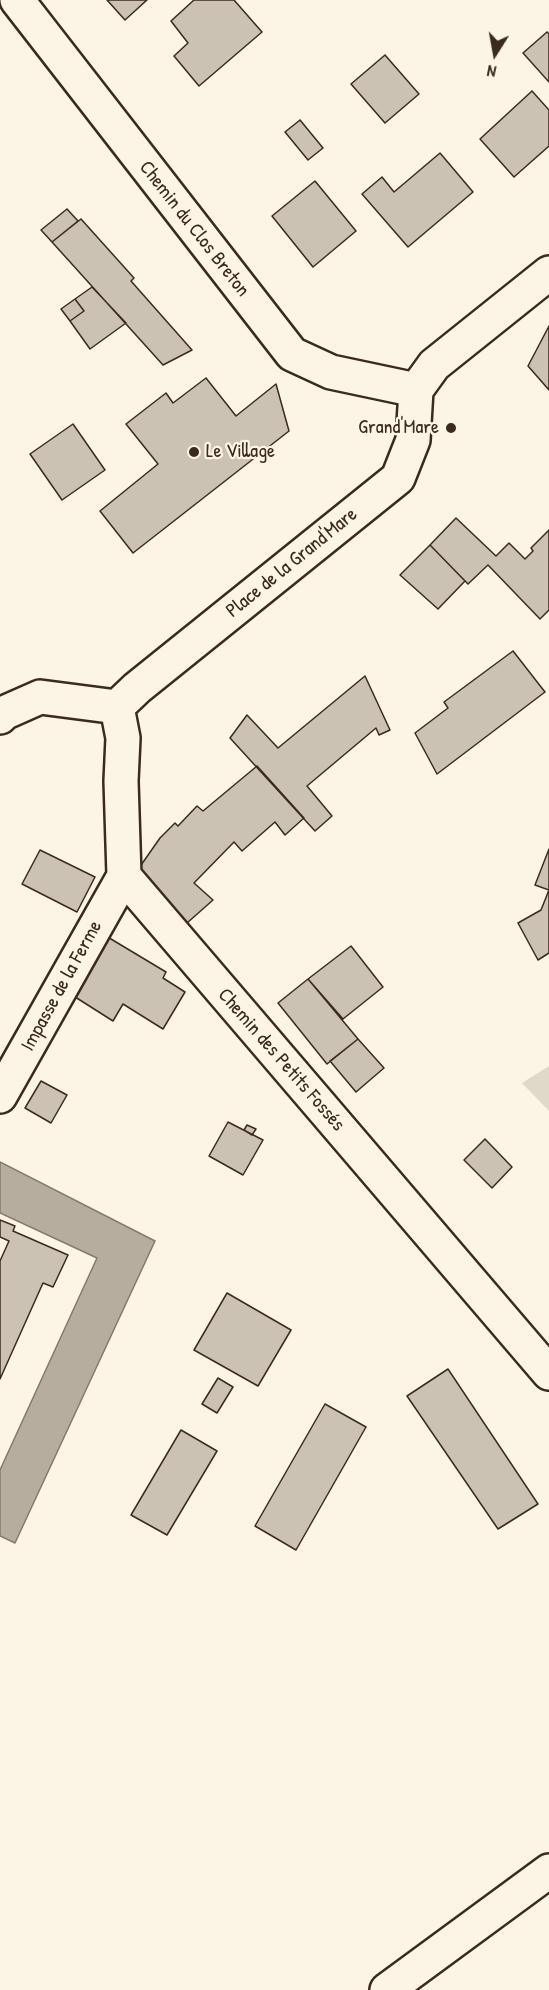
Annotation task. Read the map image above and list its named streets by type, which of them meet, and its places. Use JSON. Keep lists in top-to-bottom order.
{
  "streets": {
    "street": [
      "Chemin du Clos Breton",
      "Place de la Grand'Mare",
      "Impasse de la Ferme",
      "Chemin des Petits Fossés"
    ]
  },
  "crossings": [
    ["Chemin du Clos Breton", "Place de la Grand'Mare"],
    ["Impasse de la Ferme", "Chemin des Petits Fossés"]
  ],
  "places": ["Grand'Mare", "Le Village"],
  "north": "bottom"
}
